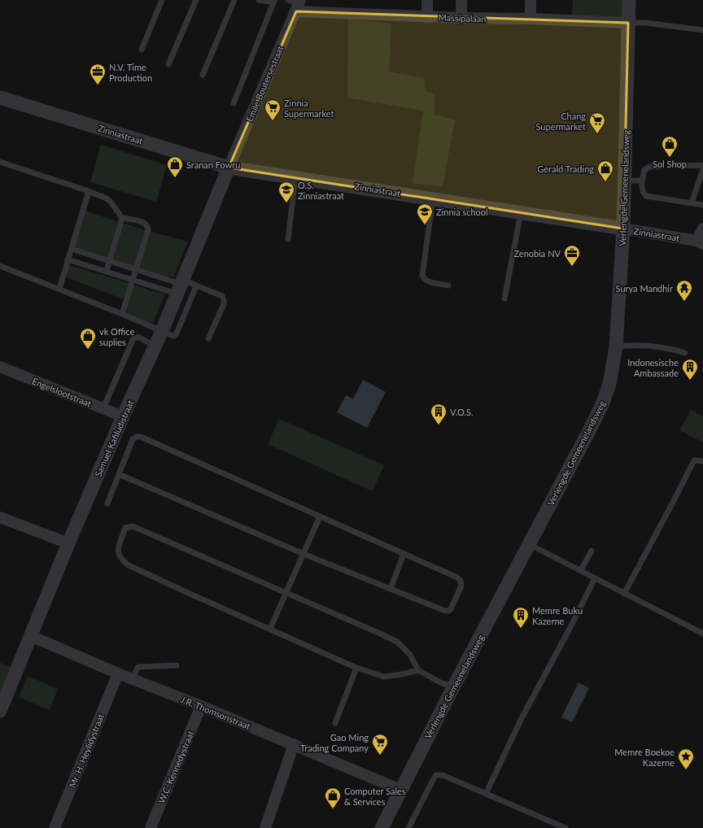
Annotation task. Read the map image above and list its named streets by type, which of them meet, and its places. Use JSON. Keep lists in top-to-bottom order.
{
  "streets": {
    "street": [
      "Massipalaan",
      "Emile Boutersestraat",
      "Zinniastraat",
      "Verlengde Gemeenelandsweg",
      "Engelslootstraat",
      "Samuel Kafiludistraat",
      "J.R. Thomsonstraat",
      "Mr. H. Heylidystraat",
      "W.C. Kennedystraat"
    ]
  },
  "crossings": [
    ["Massipalaan", "Emile Boutersestraat"],
    ["Massipalaan", "Verlengde Gemeenelandsweg"],
    ["Emile Boutersestraat", "Zinniastraat"],
    ["Emile Boutersestraat", "Samuel Kafiludistraat"],
    ["Zinniastraat", "Verlengde Gemeenelandsweg"],
    ["Zinniastraat", "Samuel Kafiludistraat"],
    ["Verlengde Gemeenelandsweg", "J.R. Thomsonstraat"],
    ["Engelslootstraat", "Samuel Kafiludistraat"],
    ["Samuel Kafiludistraat", "J.R. Thomsonstraat"],
    ["J.R. Thomsonstraat", "Mr. H. Heylidystraat"],
    ["J.R. Thomsonstraat", "W.C. Kennedystraat"]
  ],
  "places": {
    "office": ["N.V. Time Production", "Zenobia NV"],
    "supermarket": ["Zinnia Supermarket", "Chang Supermarket", "Gao Ming Trading Company"],
    "shop": [
      "Sol Shop",
      "Sranan Fowru",
      "Gerald Trading",
      "vk Office suplies",
      "Computer Sales & Services"
    ],
    "school or university": ["O.S. Zinniastraat", "Zinnia school"],
    "temple": ["Surya Mandhir"],
    "building": ["Indonesische Ambassade", "V.O.S.", "Memre Buku Kazerne"],
    "place": ["Memre Boekoe Kazerne"]
  }
}
